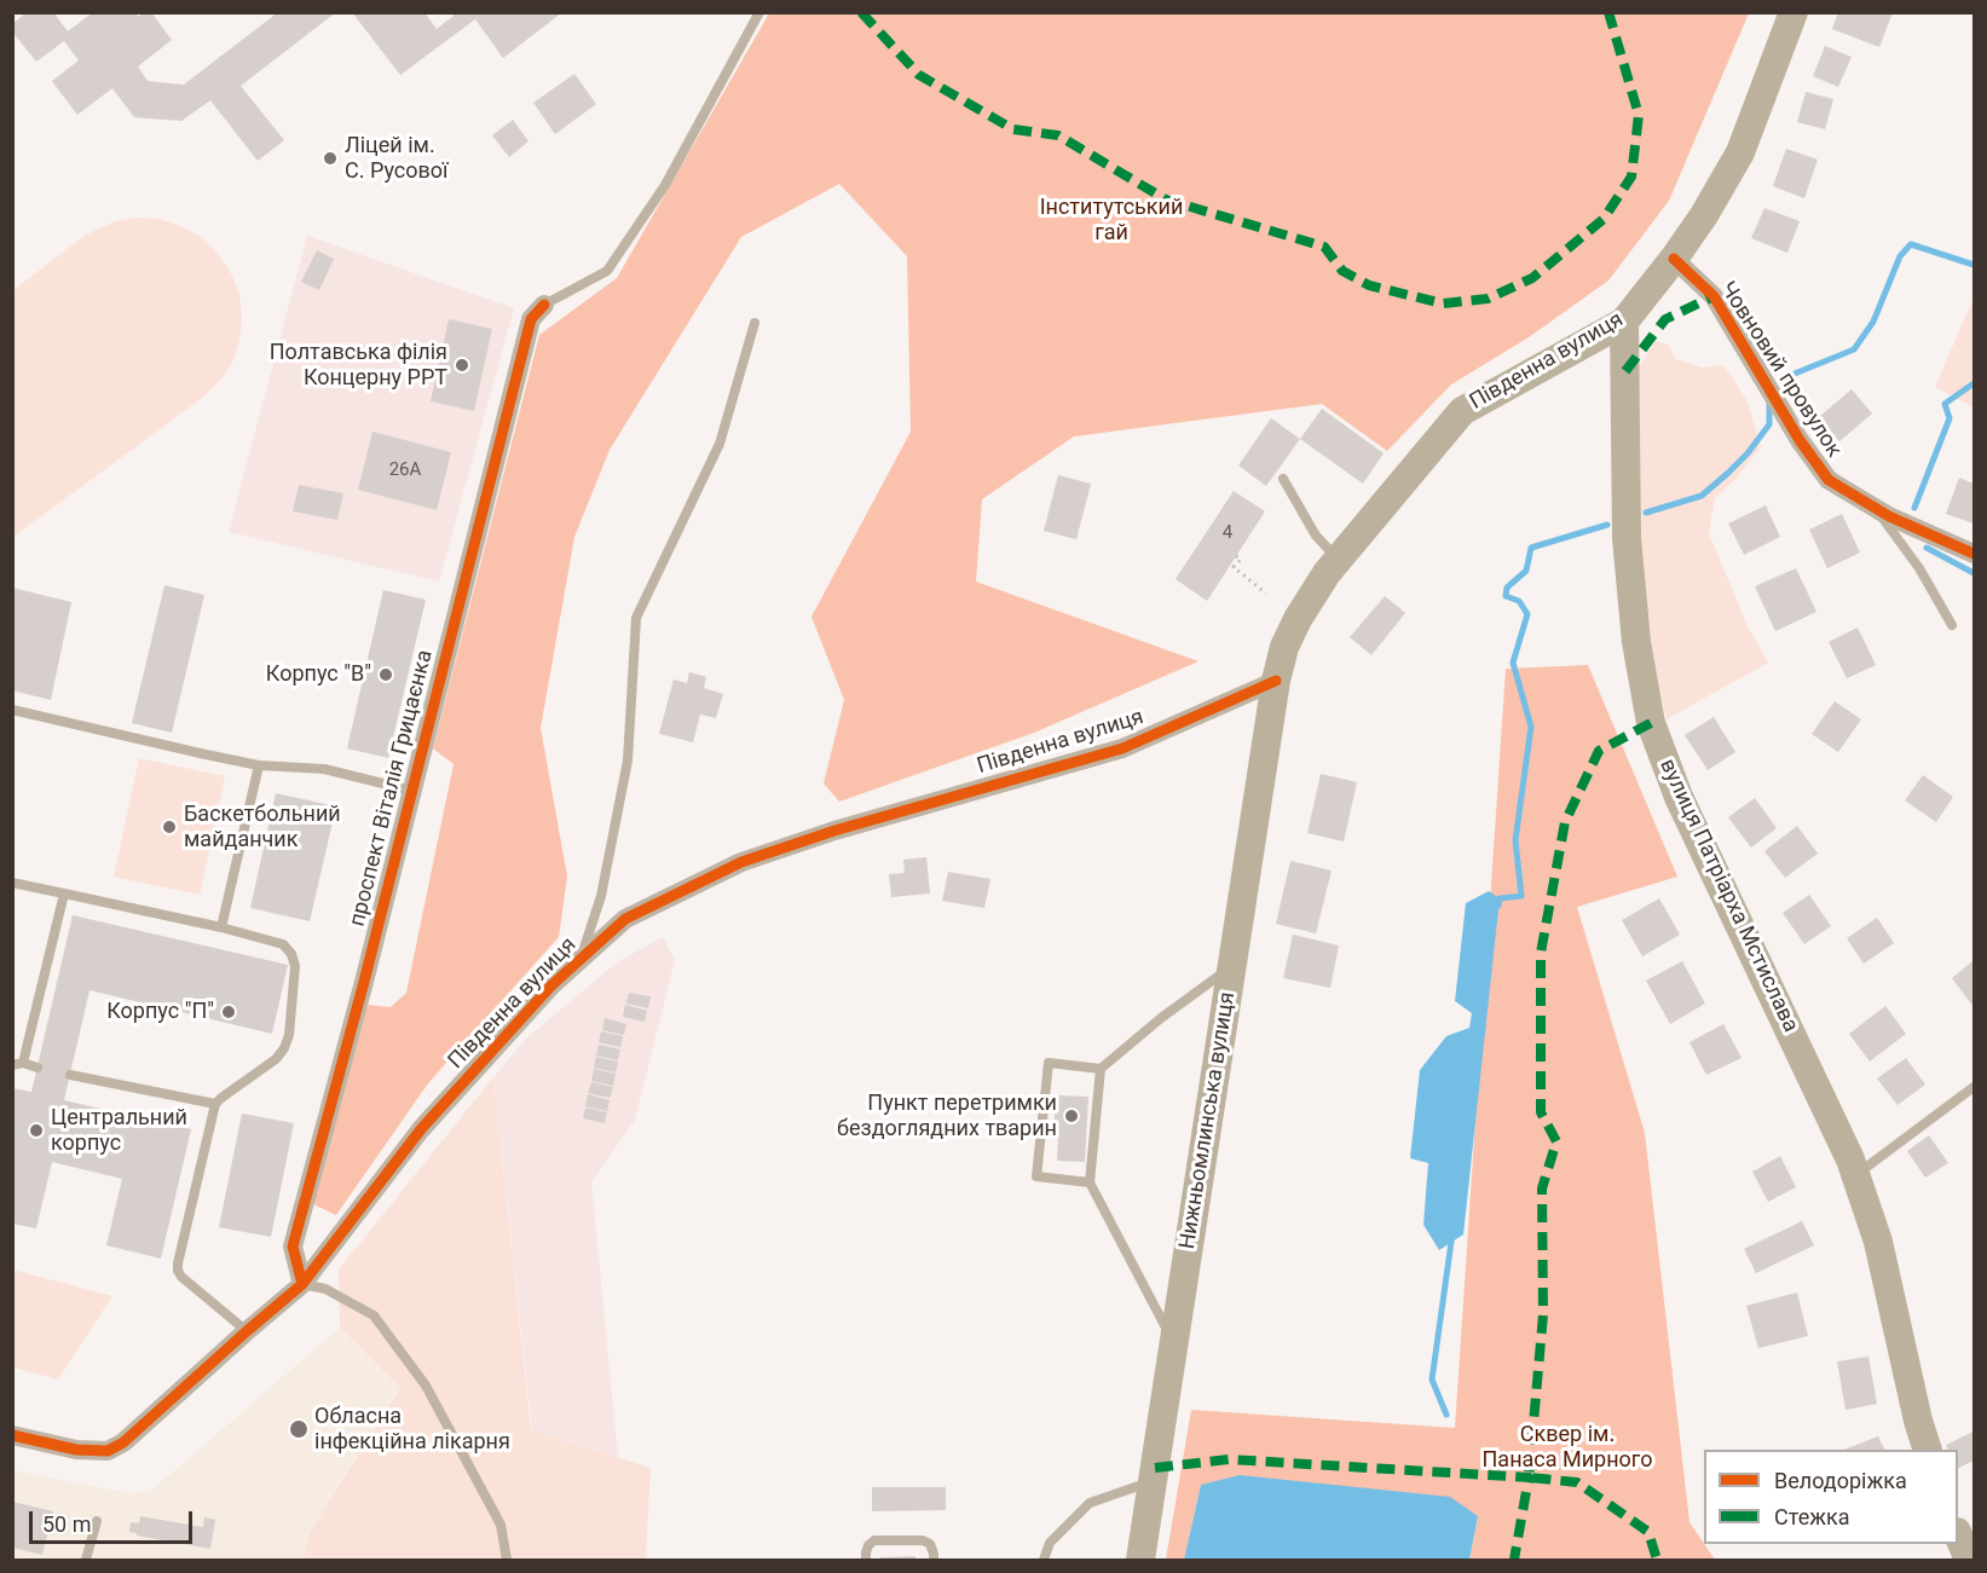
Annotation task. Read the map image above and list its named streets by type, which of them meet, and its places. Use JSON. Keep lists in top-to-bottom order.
{
  "streets": {
    "main road": ["Південна вулиця", "вулиця Патріарха Мстислава", "Нижньомлинська вулиця"],
    "street": ["Човновий провулок", "проспект Віталія Грицаєнка"]
  },
  "crossings": [
    ["Південна вулиця", "Човновий провулок"],
    ["Південна вулиця", "проспект Віталія Грицаєнка"],
    ["Південна вулиця", "вулиця Патріарха Мстислава"],
    ["Південна вулиця", "Нижньомлинська вулиця"]
  ],
  "parks": ["Інститутський гай", "Сквер ім. Панаса Мирного"],
  "places": [
    "Ліцей ім. С. Русової",
    "Полтавська філія Концерну РРТ",
    "Корпус \"В\"",
    "Баскетбольний майданчик",
    "Корпус \"П\"",
    "Пункт перетримки бездоглядних тварин",
    "Центральний корпус",
    "Обласна інфекційна лікарня"
  ],
  "house_numbers": ["26А", "4"],
  "legend": ["Велодоріжка", "Стежка"],
  "scale_bar": "50 m"
}
